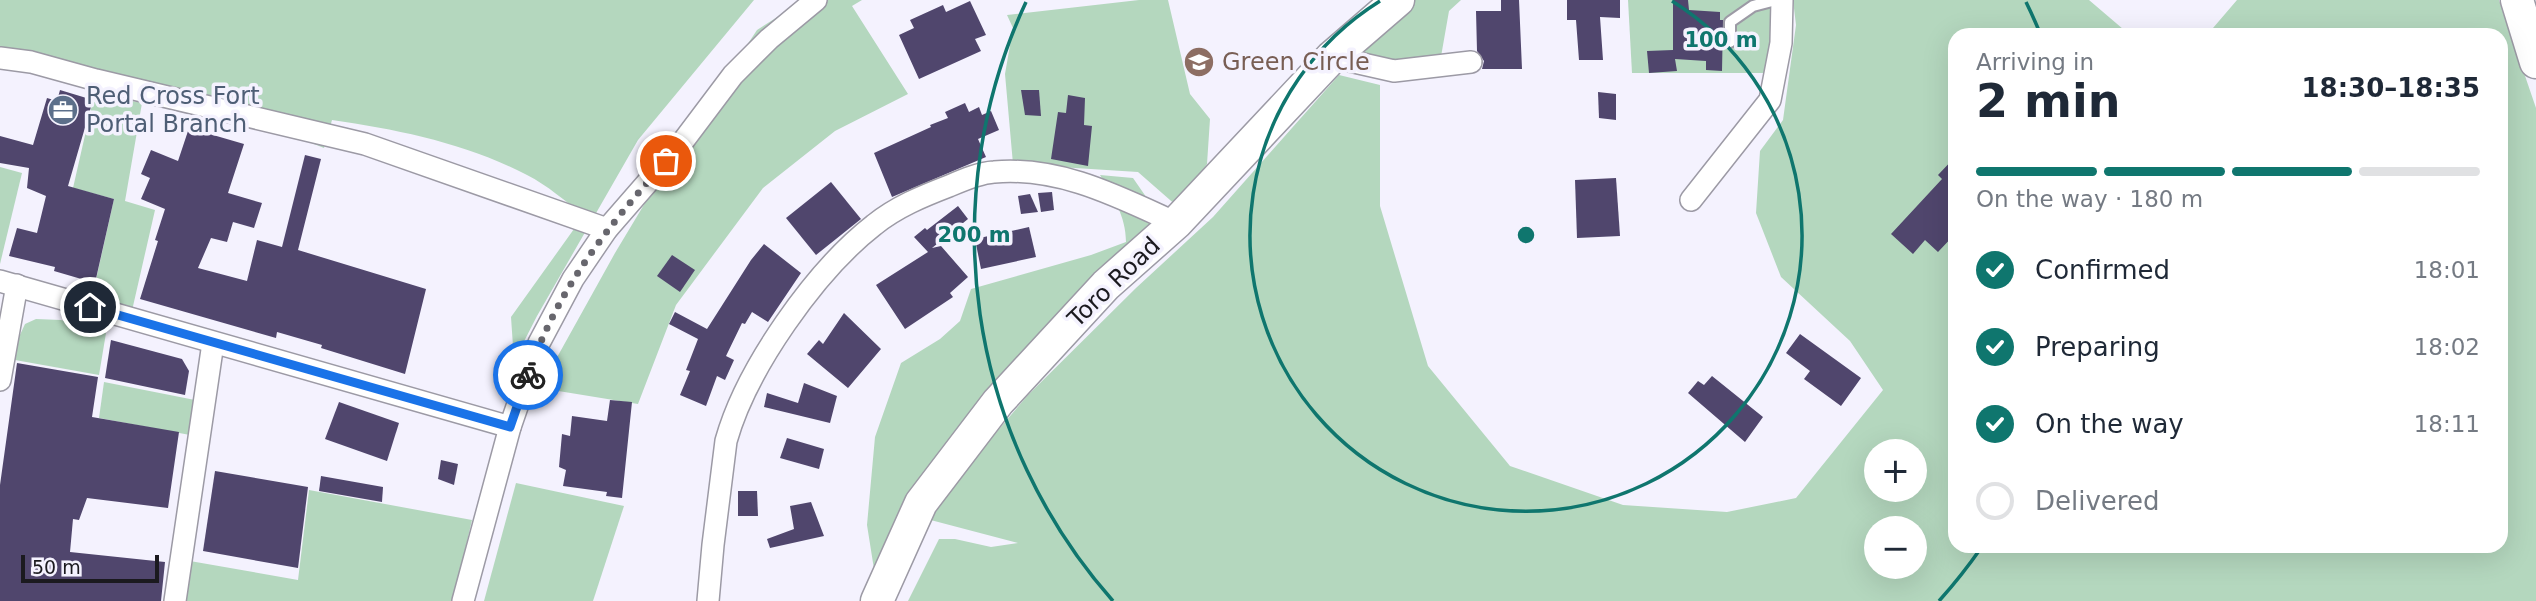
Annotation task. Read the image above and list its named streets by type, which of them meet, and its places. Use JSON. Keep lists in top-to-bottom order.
{
  "streets": {
    "main road": ["Toro Road"]
  },
  "places": {
    "school or university": ["Green Circle"],
    "office": ["Red Cross Fort Portal Branch"]
  },
  "scale_bar": "50 m",
  "page": {
    "heading": ["2 min", "Arriving in", "18:30–18:35"],
    "bar": "On the way · 180 m",
    "list": [
      ["Confirmed", "18:01"],
      ["Preparing", "18:02"],
      ["On the way", "18:11"],
      "Delivered"
    ],
    "map_buttons": ["+", "−"],
    "scale": "50 m"
  },
  "rings": ["100 m", "200 m"]
}
